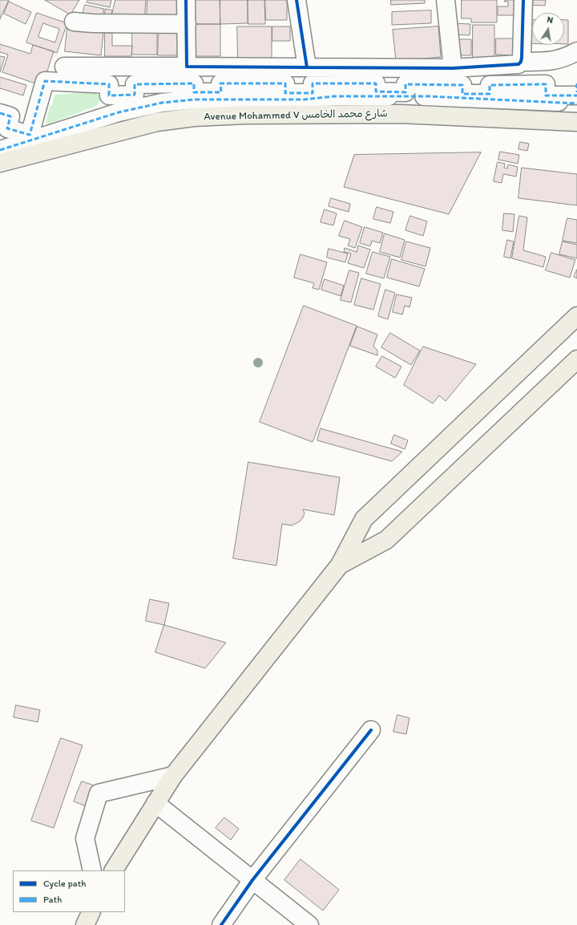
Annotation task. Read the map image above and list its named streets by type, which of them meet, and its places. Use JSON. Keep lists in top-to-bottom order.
{
  "streets": {
    "main road": ["Avenue Mohammed V شارع محمد الخامس"]
  },
  "legend": ["Cycle path", "Path"],
  "north": "top"
}
